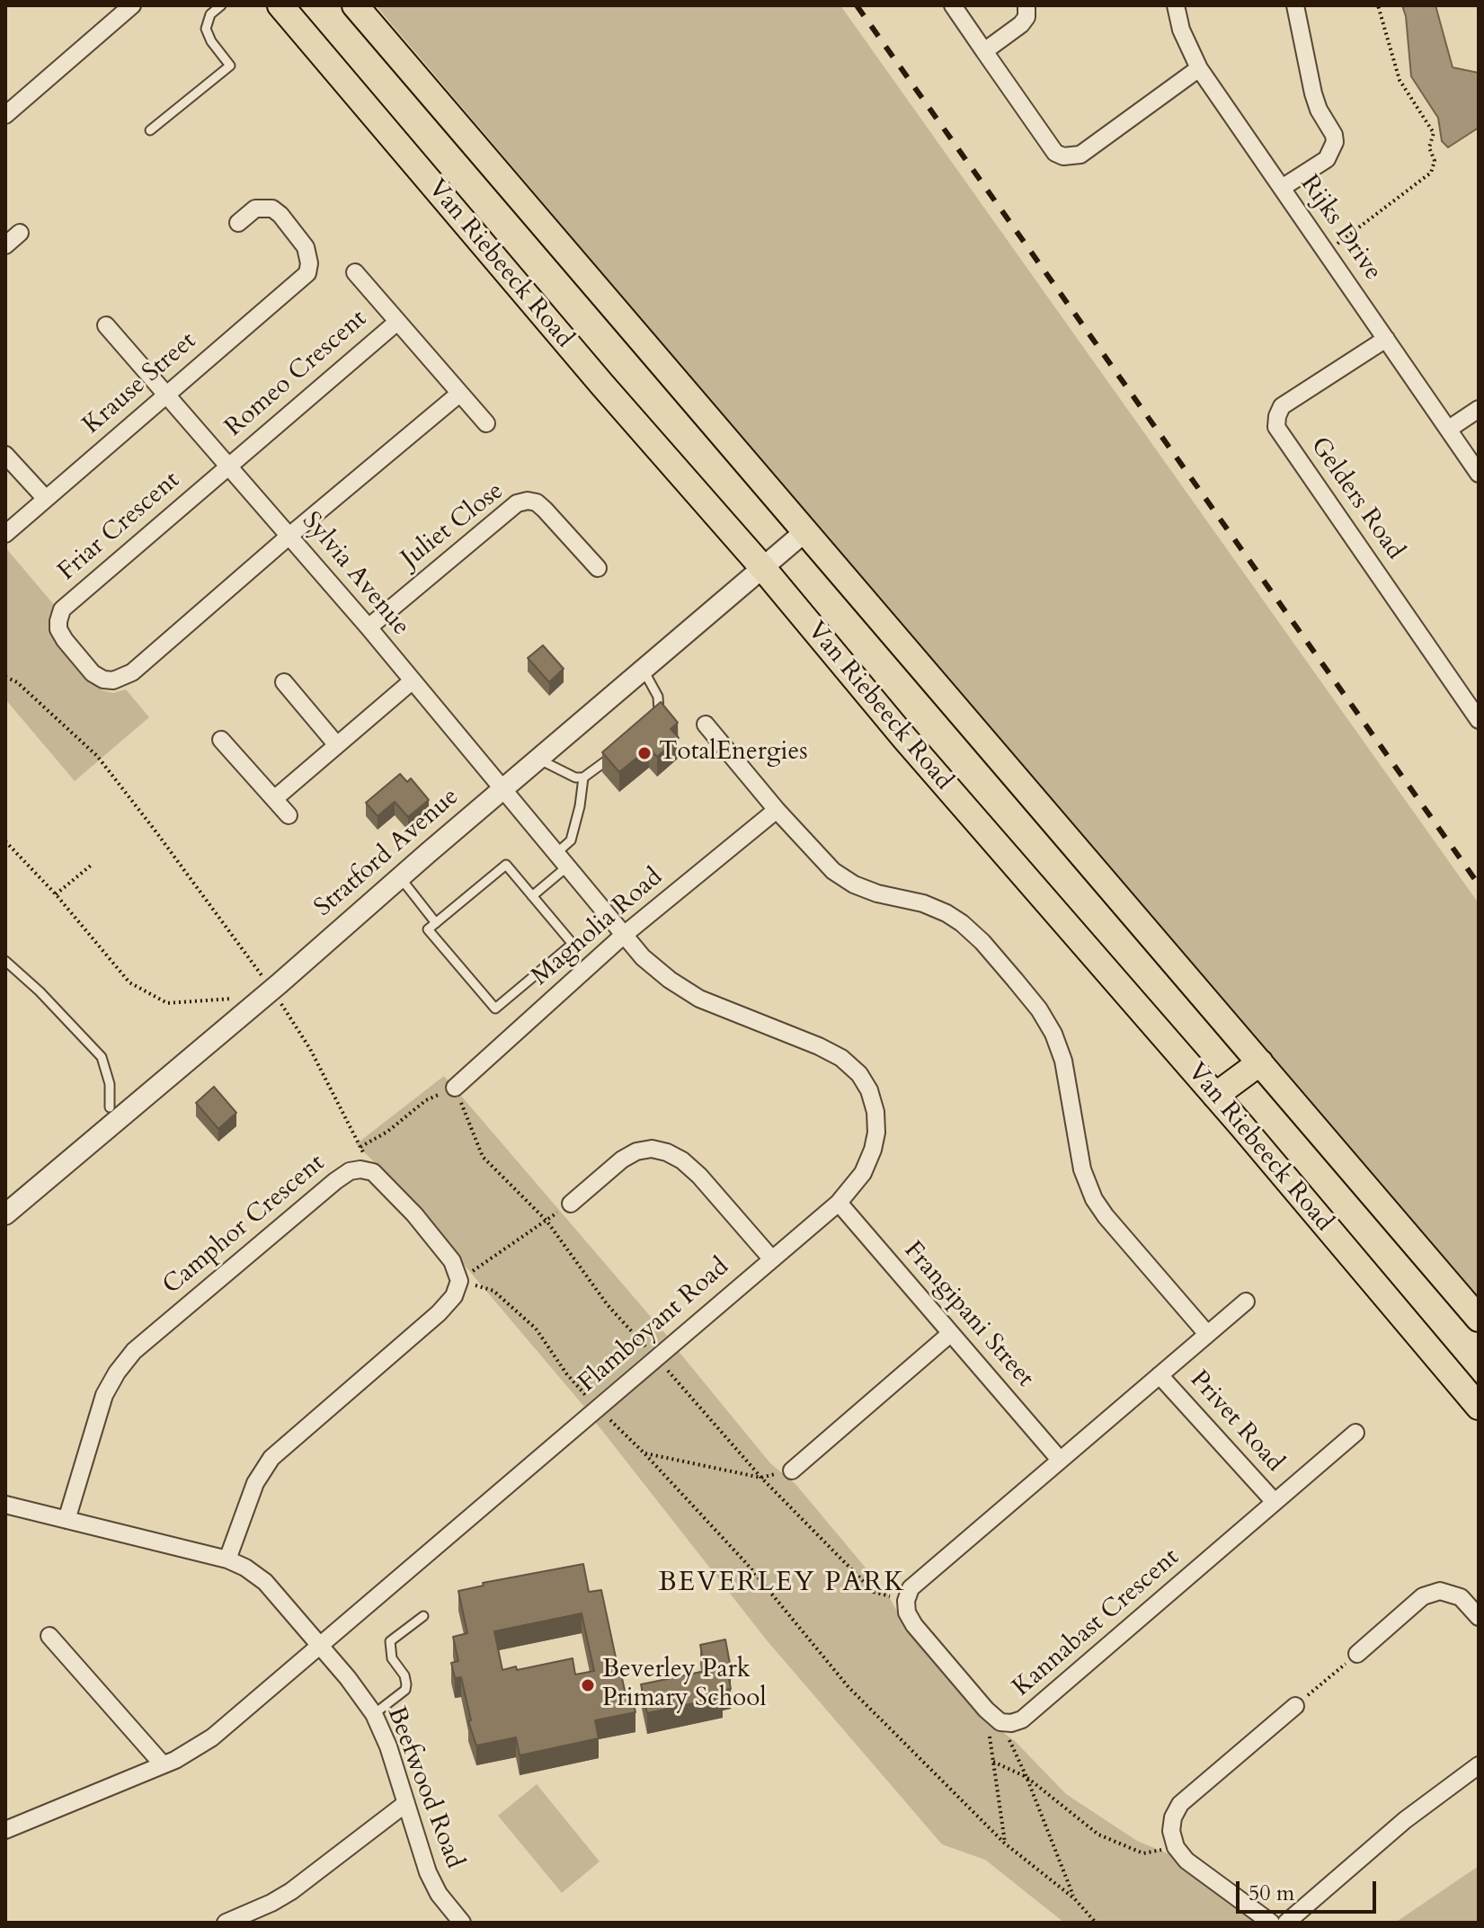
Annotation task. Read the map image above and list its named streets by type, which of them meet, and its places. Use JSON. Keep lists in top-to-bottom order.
{
  "streets": {
    "main road": ["Van Riebeeck Road"],
    "street": [
      "Rijks Drive",
      "Romeo Crescent",
      "Krause Street",
      "Gelders Road",
      "Juliet Close",
      "Friar Crescent",
      "Sylvia Avenue",
      "Stratford Avenue",
      "Magnolia Road",
      "Camphor Crescent",
      "Frangipani Street",
      "Flamboyant Road",
      "Privet Road",
      "Kannabast Crescent",
      "Beefwood Road"
    ]
  },
  "crossings": [
    ["Rijks Drive", "Gelders Road"],
    ["Van Riebeeck Road", "Stratford Avenue"],
    ["Romeo Crescent", "Friar Crescent"],
    ["Romeo Crescent", "Sylvia Avenue"],
    ["Krause Street", "Sylvia Avenue"],
    ["Juliet Close", "Sylvia Avenue"],
    ["Friar Crescent", "Sylvia Avenue"],
    ["Sylvia Avenue", "Stratford Avenue"],
    ["Sylvia Avenue", "Flamboyant Road"],
    ["Stratford Avenue", "Flamboyant Road"],
    ["Magnolia Road", "Flamboyant Road"],
    ["Camphor Crescent", "Beefwood Road"],
    ["Frangipani Street", "Flamboyant Road"],
    ["Frangipani Street", "Kannabast Crescent"],
    ["Flamboyant Road", "Beefwood Road"],
    ["Privet Road", "Kannabast Crescent"]
  ],
  "districts": ["BEVERLEY PARK"],
  "places": ["TotalEnergies", "Beverley Park Primary School"],
  "scale_bar": "50 m"
}
